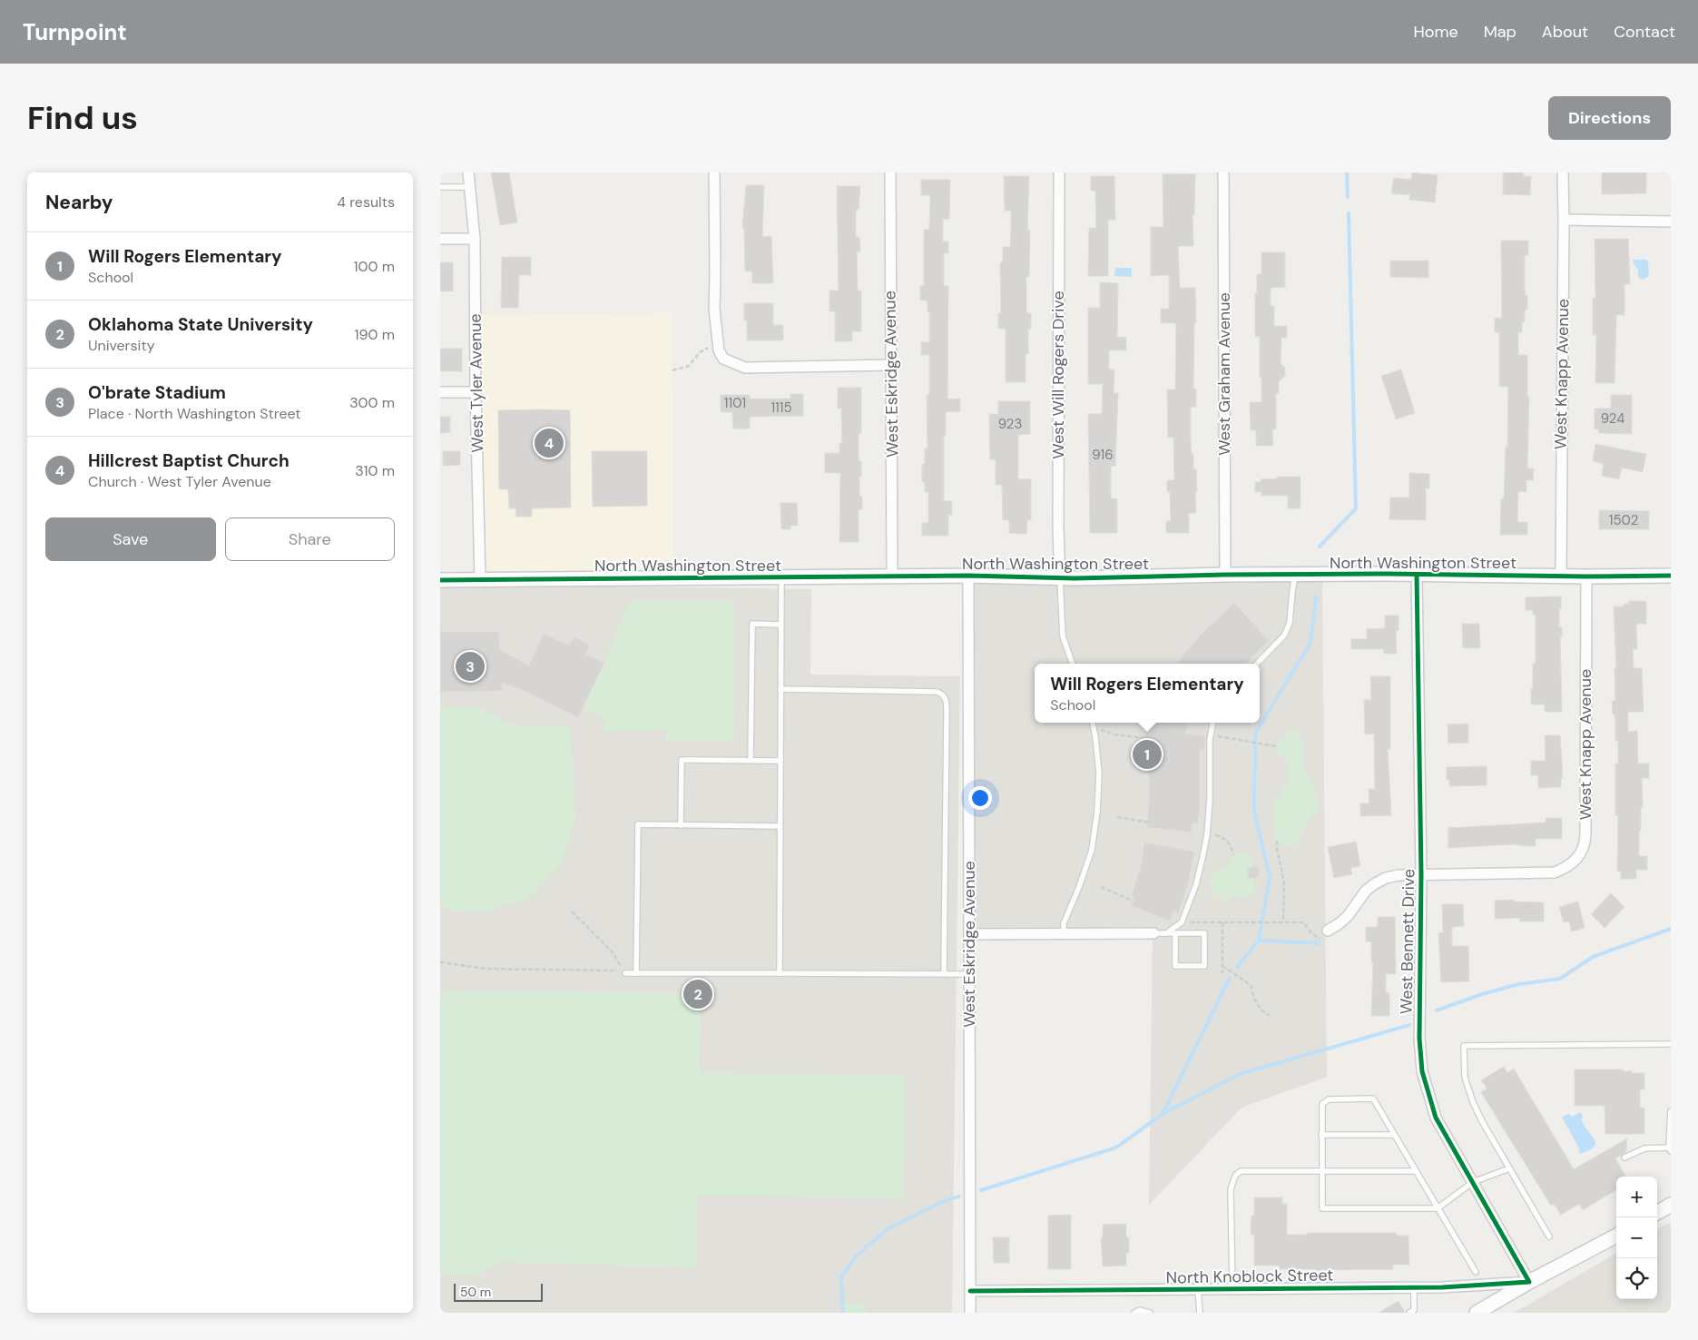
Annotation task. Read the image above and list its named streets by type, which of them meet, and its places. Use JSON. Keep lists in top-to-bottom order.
{
  "streets": {
    "main road": ["North Washington Street"],
    "street": [
      "West Eskridge Avenue",
      "West Graham Avenue",
      "West Knapp Avenue",
      "West Will Rogers Drive",
      "West Tyler Avenue",
      "West Bennett Drive",
      "North Knoblock Street"
    ]
  },
  "crossings": [
    ["West Eskridge Avenue", "North Washington Street"],
    ["West Eskridge Avenue", "North Knoblock Street"],
    ["West Graham Avenue", "North Washington Street"],
    ["West Knapp Avenue", "North Washington Street"],
    ["West Knapp Avenue", "West Bennett Drive"],
    ["West Will Rogers Drive", "North Washington Street"],
    ["West Tyler Avenue", "North Washington Street"],
    ["North Washington Street", "West Bennett Drive"],
    ["West Bennett Drive", "North Knoblock Street"]
  ],
  "house_numbers": [
    "1101",
    "1115",
    "924",
    "923",
    "916",
    "1502"
  ],
  "scale_bar": "50 m",
  "page": {
    "header": "Turnpoint",
    "nav": [
      "Home",
      "Map",
      "About",
      "Contact"
    ],
    "buttons": [
      "Directions",
      ["Save", "Share"]
    ],
    "title": "Find us",
    "heading": ["Nearby", "4 results"],
    "list": [
      {
        "mark": "1",
        "name": "Will Rogers Elementary",
        "note": "School",
        "value": "100 m"
      },
      {
        "mark": "2",
        "name": "Oklahoma State University",
        "note": "University",
        "value": "190 m"
      },
      {
        "mark": "3",
        "name": "O'brate Stadium",
        "note": "Place · North Washington Street",
        "value": "300 m"
      },
      {
        "mark": "4",
        "name": "Hillcrest Baptist Church",
        "note": "Church · West Tyler Avenue",
        "value": "310 m"
      }
    ],
    "pins": [
      "4",
      "3",
      "1",
      "2"
    ],
    "popup": ["Will Rogers Elementary", "School"],
    "map_buttons": ["+", "−"],
    "scale": "50 m"
  }
}
